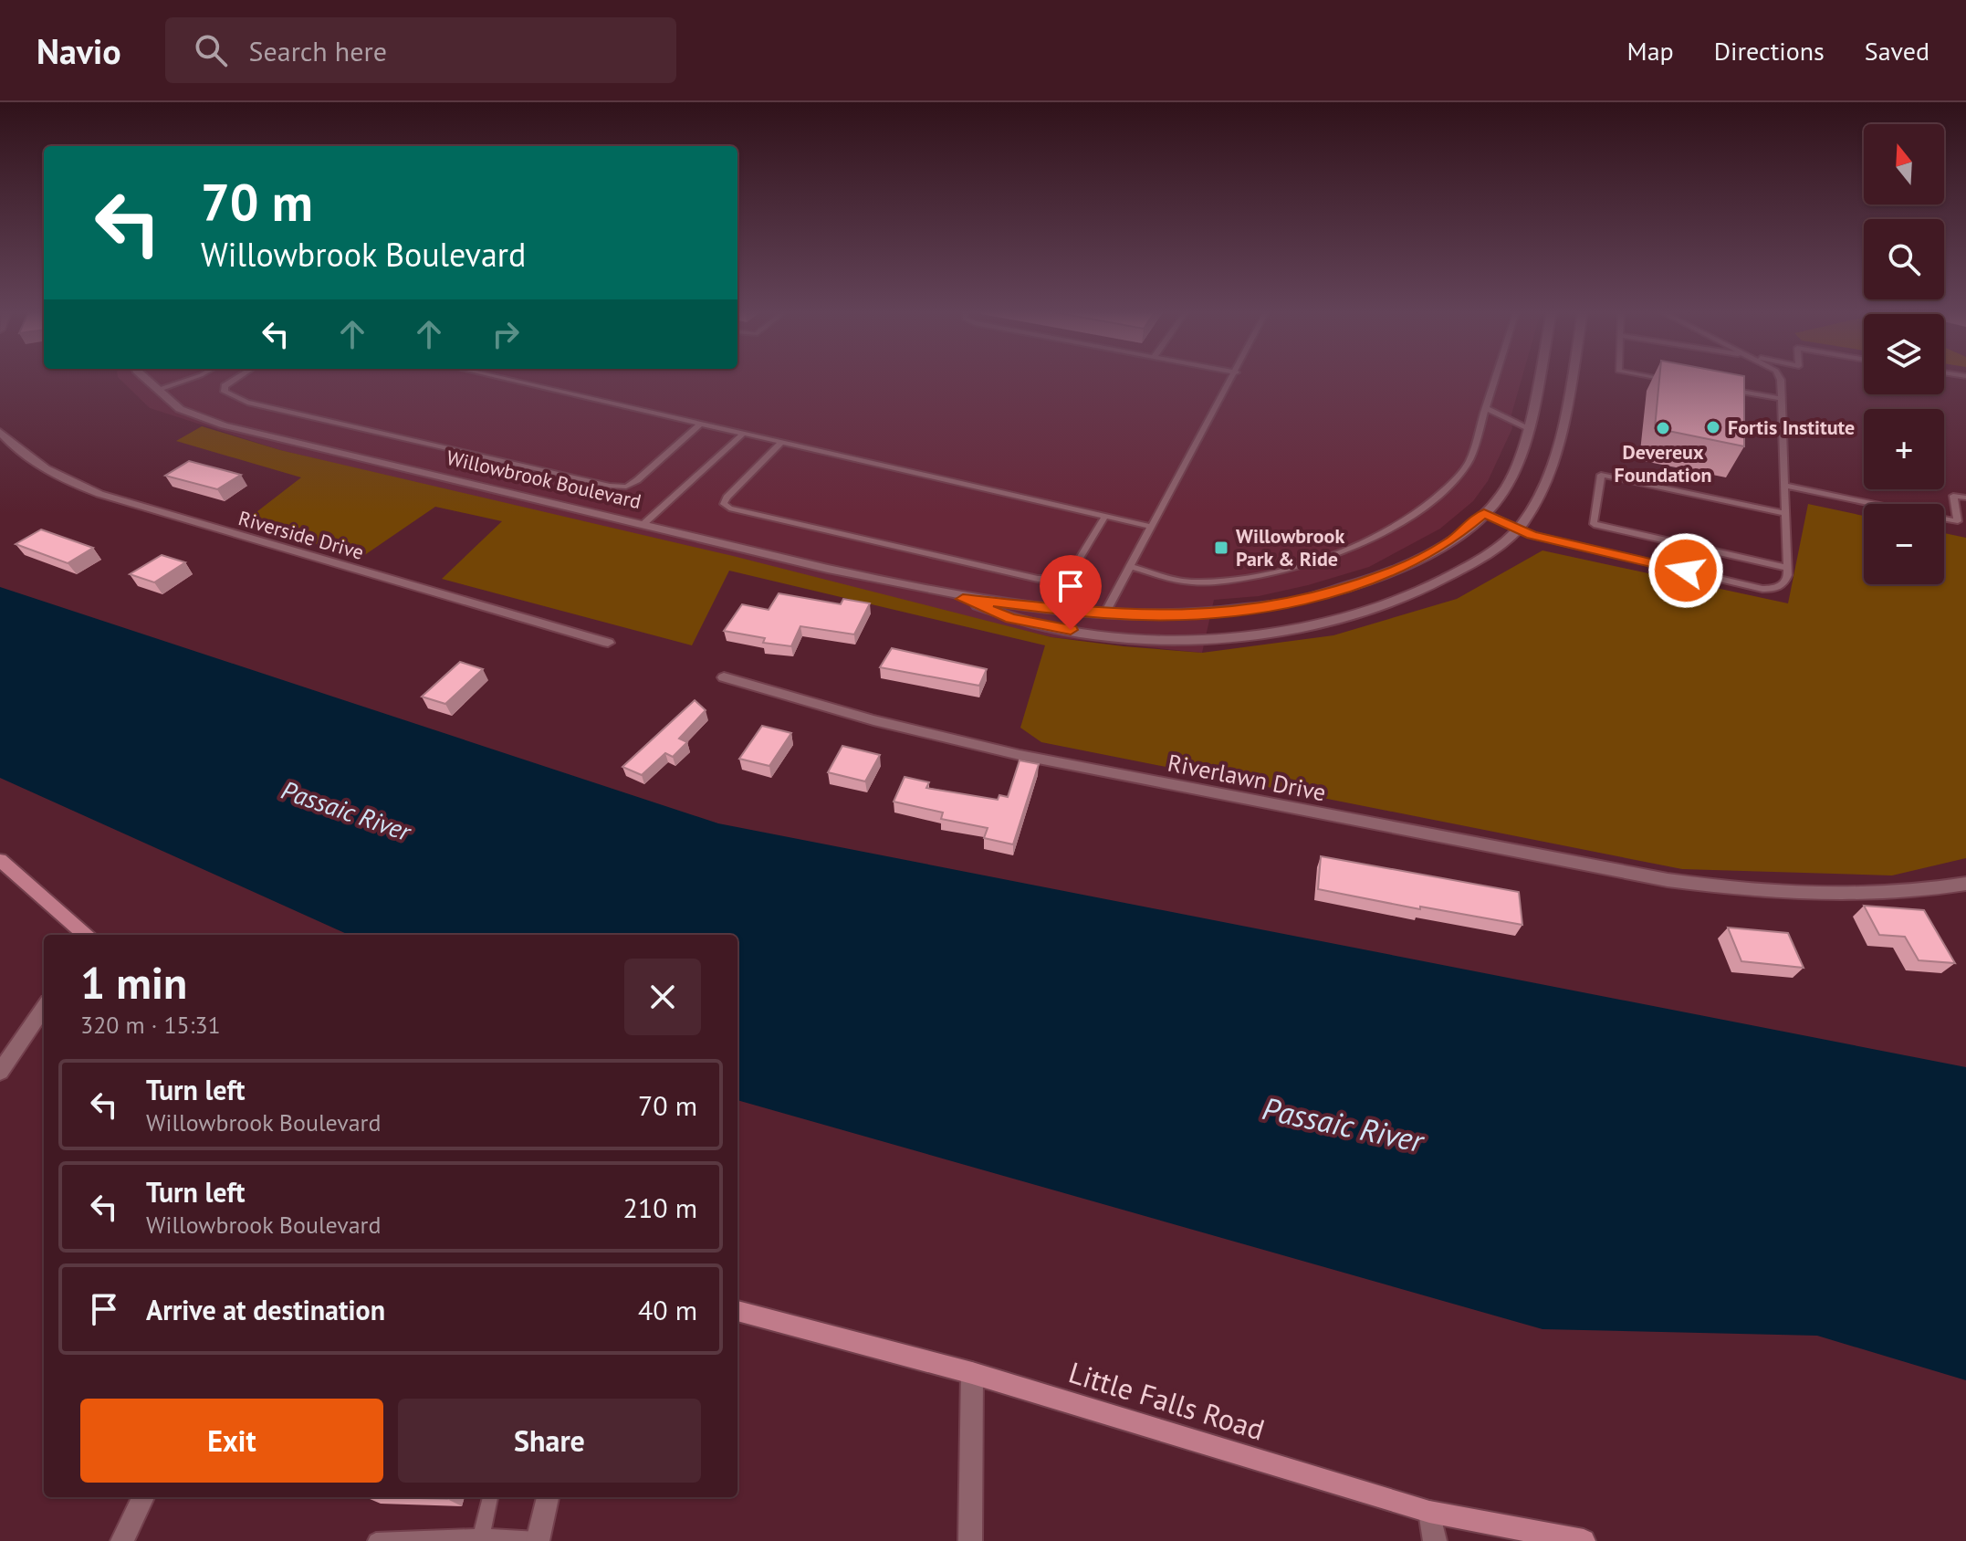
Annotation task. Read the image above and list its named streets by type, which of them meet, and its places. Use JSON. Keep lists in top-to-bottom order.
{
  "streets": {
    "street": [
      "Willowbrook Boulevard",
      "Riverside Drive",
      "Riverlawn Drive",
      "Little Falls Road"
    ]
  },
  "water": ["Passaic River"],
  "places": {
    "other": ["Fortis Institute", "Devereux Foundation"],
    "transit": ["Willowbrook Park & Ride"]
  },
  "north": "top",
  "page": {
    "header": "Navio",
    "search": "Search here",
    "nav": ["Map", "Directions", "Saved"],
    "map_buttons": ["+", "−"],
    "turn": ["70 m", "Willowbrook Boulevard"],
    "heading": ["1 min", "320 m · 15:31"],
    "list": [
      {
        "name": "Turn left",
        "note": "Willowbrook Boulevard",
        "value": "70 m"
      },
      {
        "name": "Turn left",
        "note": "Willowbrook Boulevard",
        "value": "210 m"
      },
      {
        "name": "Arrive at destination",
        "value": "40 m"
      }
    ],
    "buttons": ["Exit", "Share"]
  }
}
